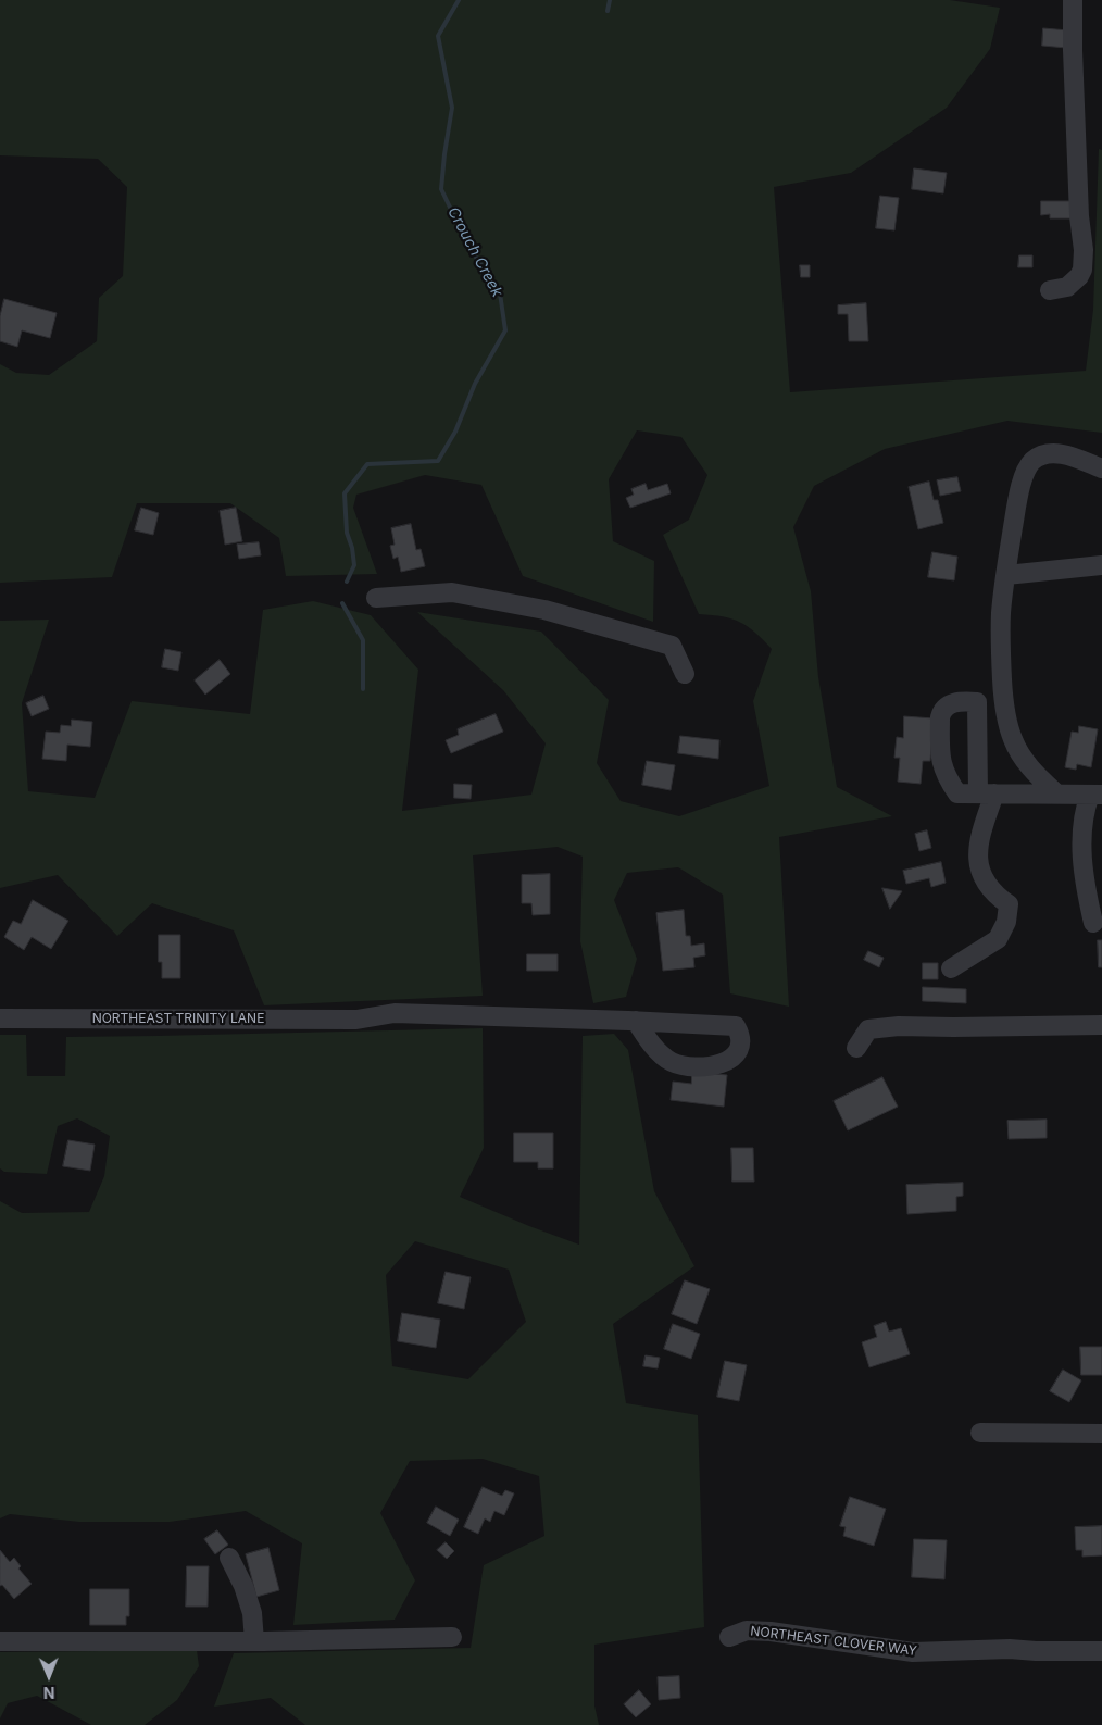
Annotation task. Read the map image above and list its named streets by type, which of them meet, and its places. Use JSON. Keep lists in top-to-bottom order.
{
  "streets": {
    "street": ["NORTHEAST TRINITY LANE", "NORTHEAST CLOVER WAY"]
  },
  "water": ["Crouch Creek"],
  "north": "bottom"
}
